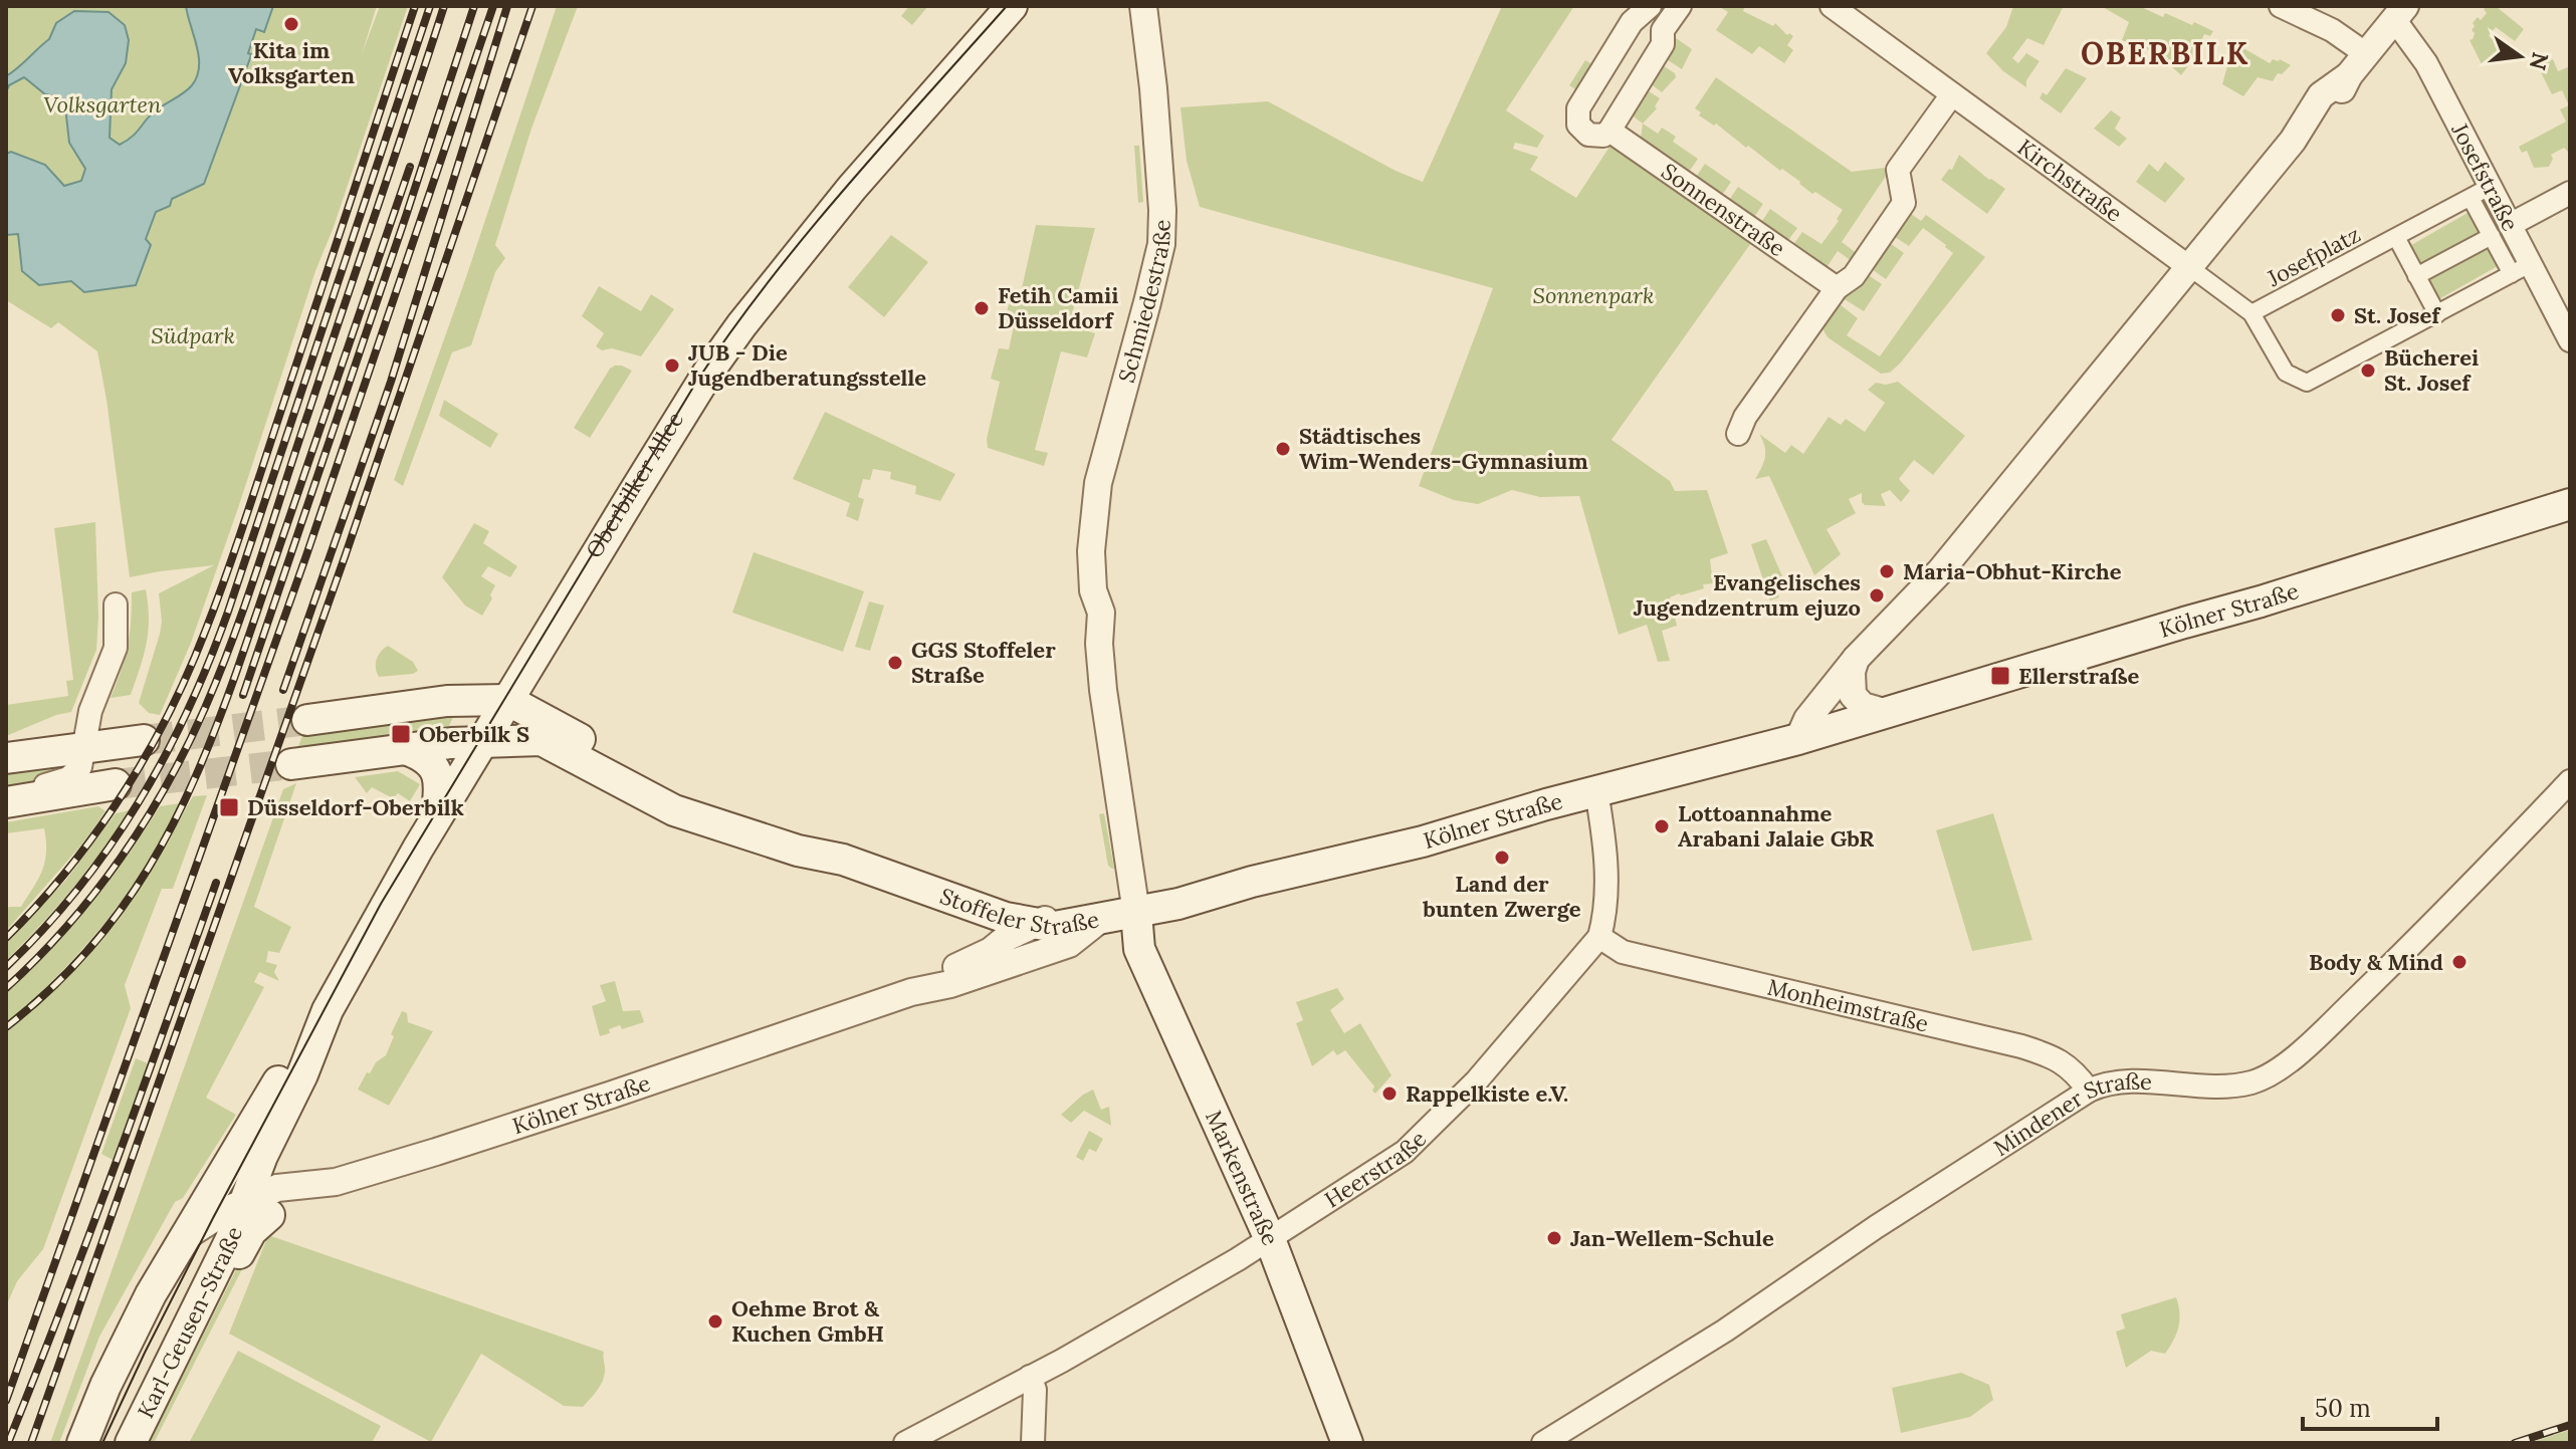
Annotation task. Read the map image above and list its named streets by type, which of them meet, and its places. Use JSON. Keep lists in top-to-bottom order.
{
  "streets": {
    "main road": [
      "Oberbilker Allee",
      "Kölner Straße",
      "Stoffeler Straße",
      "Markenstraße",
      "Karl-Geusen-Straße"
    ],
    "street": [
      "Josefstraße",
      "Kirchstraße",
      "Sonnenstraße",
      "Josefplatz",
      "Schmiedestraße",
      "Monheimstraße",
      "Mindener Straße",
      "Heerstraße"
    ]
  },
  "crossings": [
    ["Josefstraße", "Josefplatz"],
    ["Kirchstraße", "Josefplatz"],
    ["Schmiedestraße", "Kölner Straße"],
    ["Schmiedestraße", "Markenstraße"],
    ["Oberbilker Allee", "Stoffeler Straße"],
    ["Oberbilker Allee", "Karl-Geusen-Straße"],
    ["Kölner Straße", "Stoffeler Straße"],
    ["Kölner Straße", "Markenstraße"],
    ["Kölner Straße", "Karl-Geusen-Straße"],
    ["Monheimstraße", "Mindener Straße"],
    ["Monheimstraße", "Heerstraße"],
    ["Heerstraße", "Markenstraße"]
  ],
  "districts": ["OBERBILK"],
  "parks": ["Volksgarten", "Sonnenpark", "Südpark"],
  "places": {
    "other": [
      "Kita im Volksgarten",
      "Fetih Camii Düsseldorf",
      "St. Josef",
      "JUB - Die Jugendberatungsstelle",
      "Bücherei St. Josef",
      "Städtisches Wim-Wenders-Gymnasium",
      "Maria-Obhut-Kirche",
      "Evangelisches Jugendzentrum ejuzo",
      "GGS Stoffeler Straße",
      "Lottoannahme Arabani Jalaie GbR",
      "Land der bunten Zwerge",
      "Body & Mind",
      "Rappelkiste e.V.",
      "Jan-Wellem-Schule",
      "Oehme Brot & Kuchen GmbH"
    ],
    "transit": ["Ellerstraße", "Oberbilk S", "Düsseldorf-Oberbilk"]
  },
  "scale_bar": "50 m",
  "north": "right"
}
